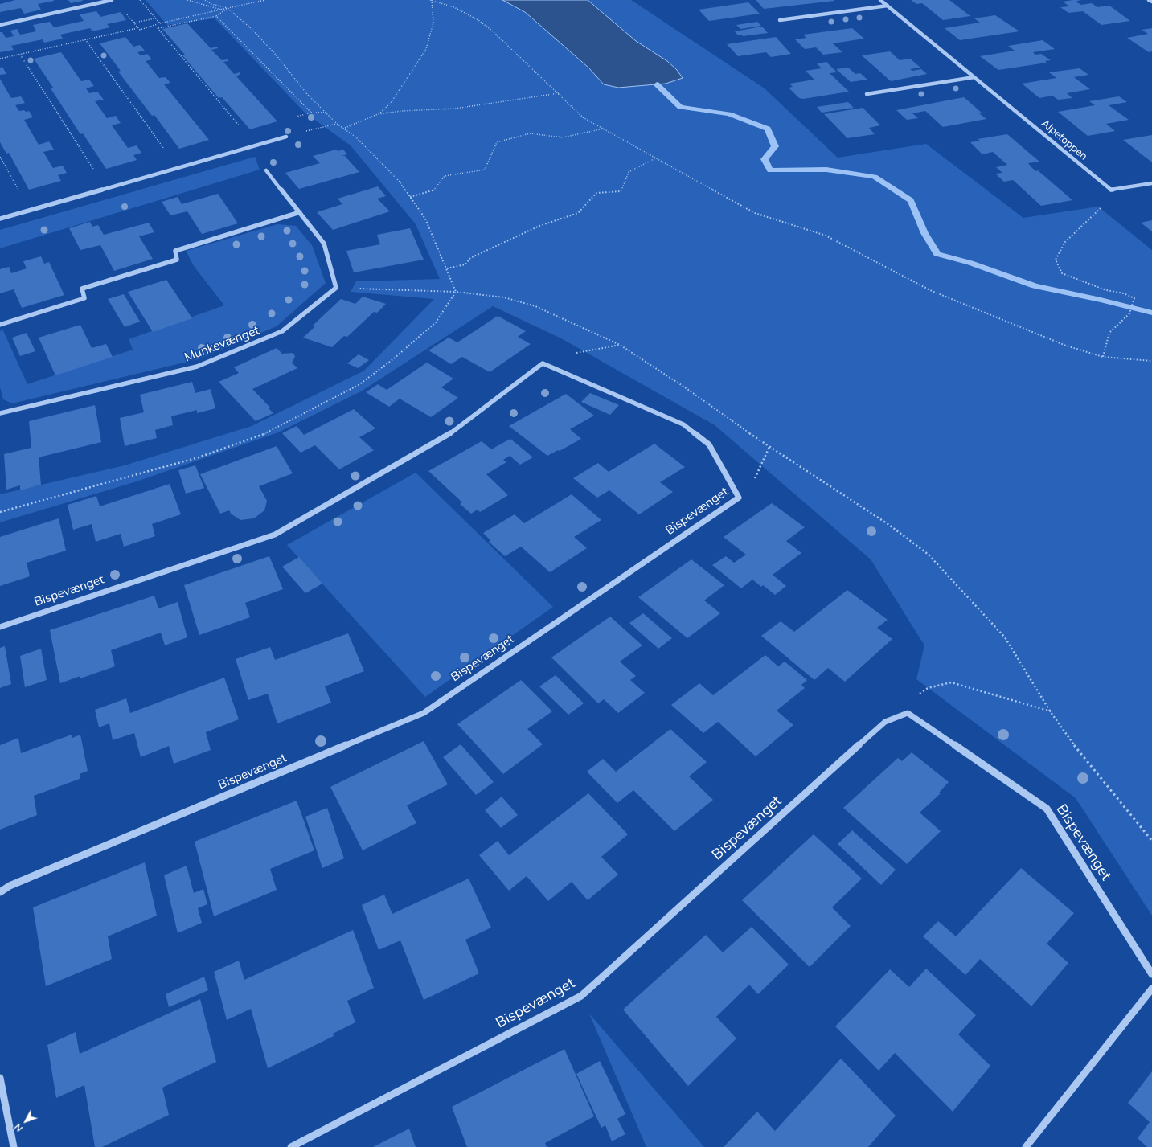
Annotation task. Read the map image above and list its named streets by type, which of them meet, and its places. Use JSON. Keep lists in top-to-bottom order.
{
  "streets": {
    "street": ["Alpetoppen", "Munkevænget", "Bispevænget"]
  },
  "north": "bottom left"
}
